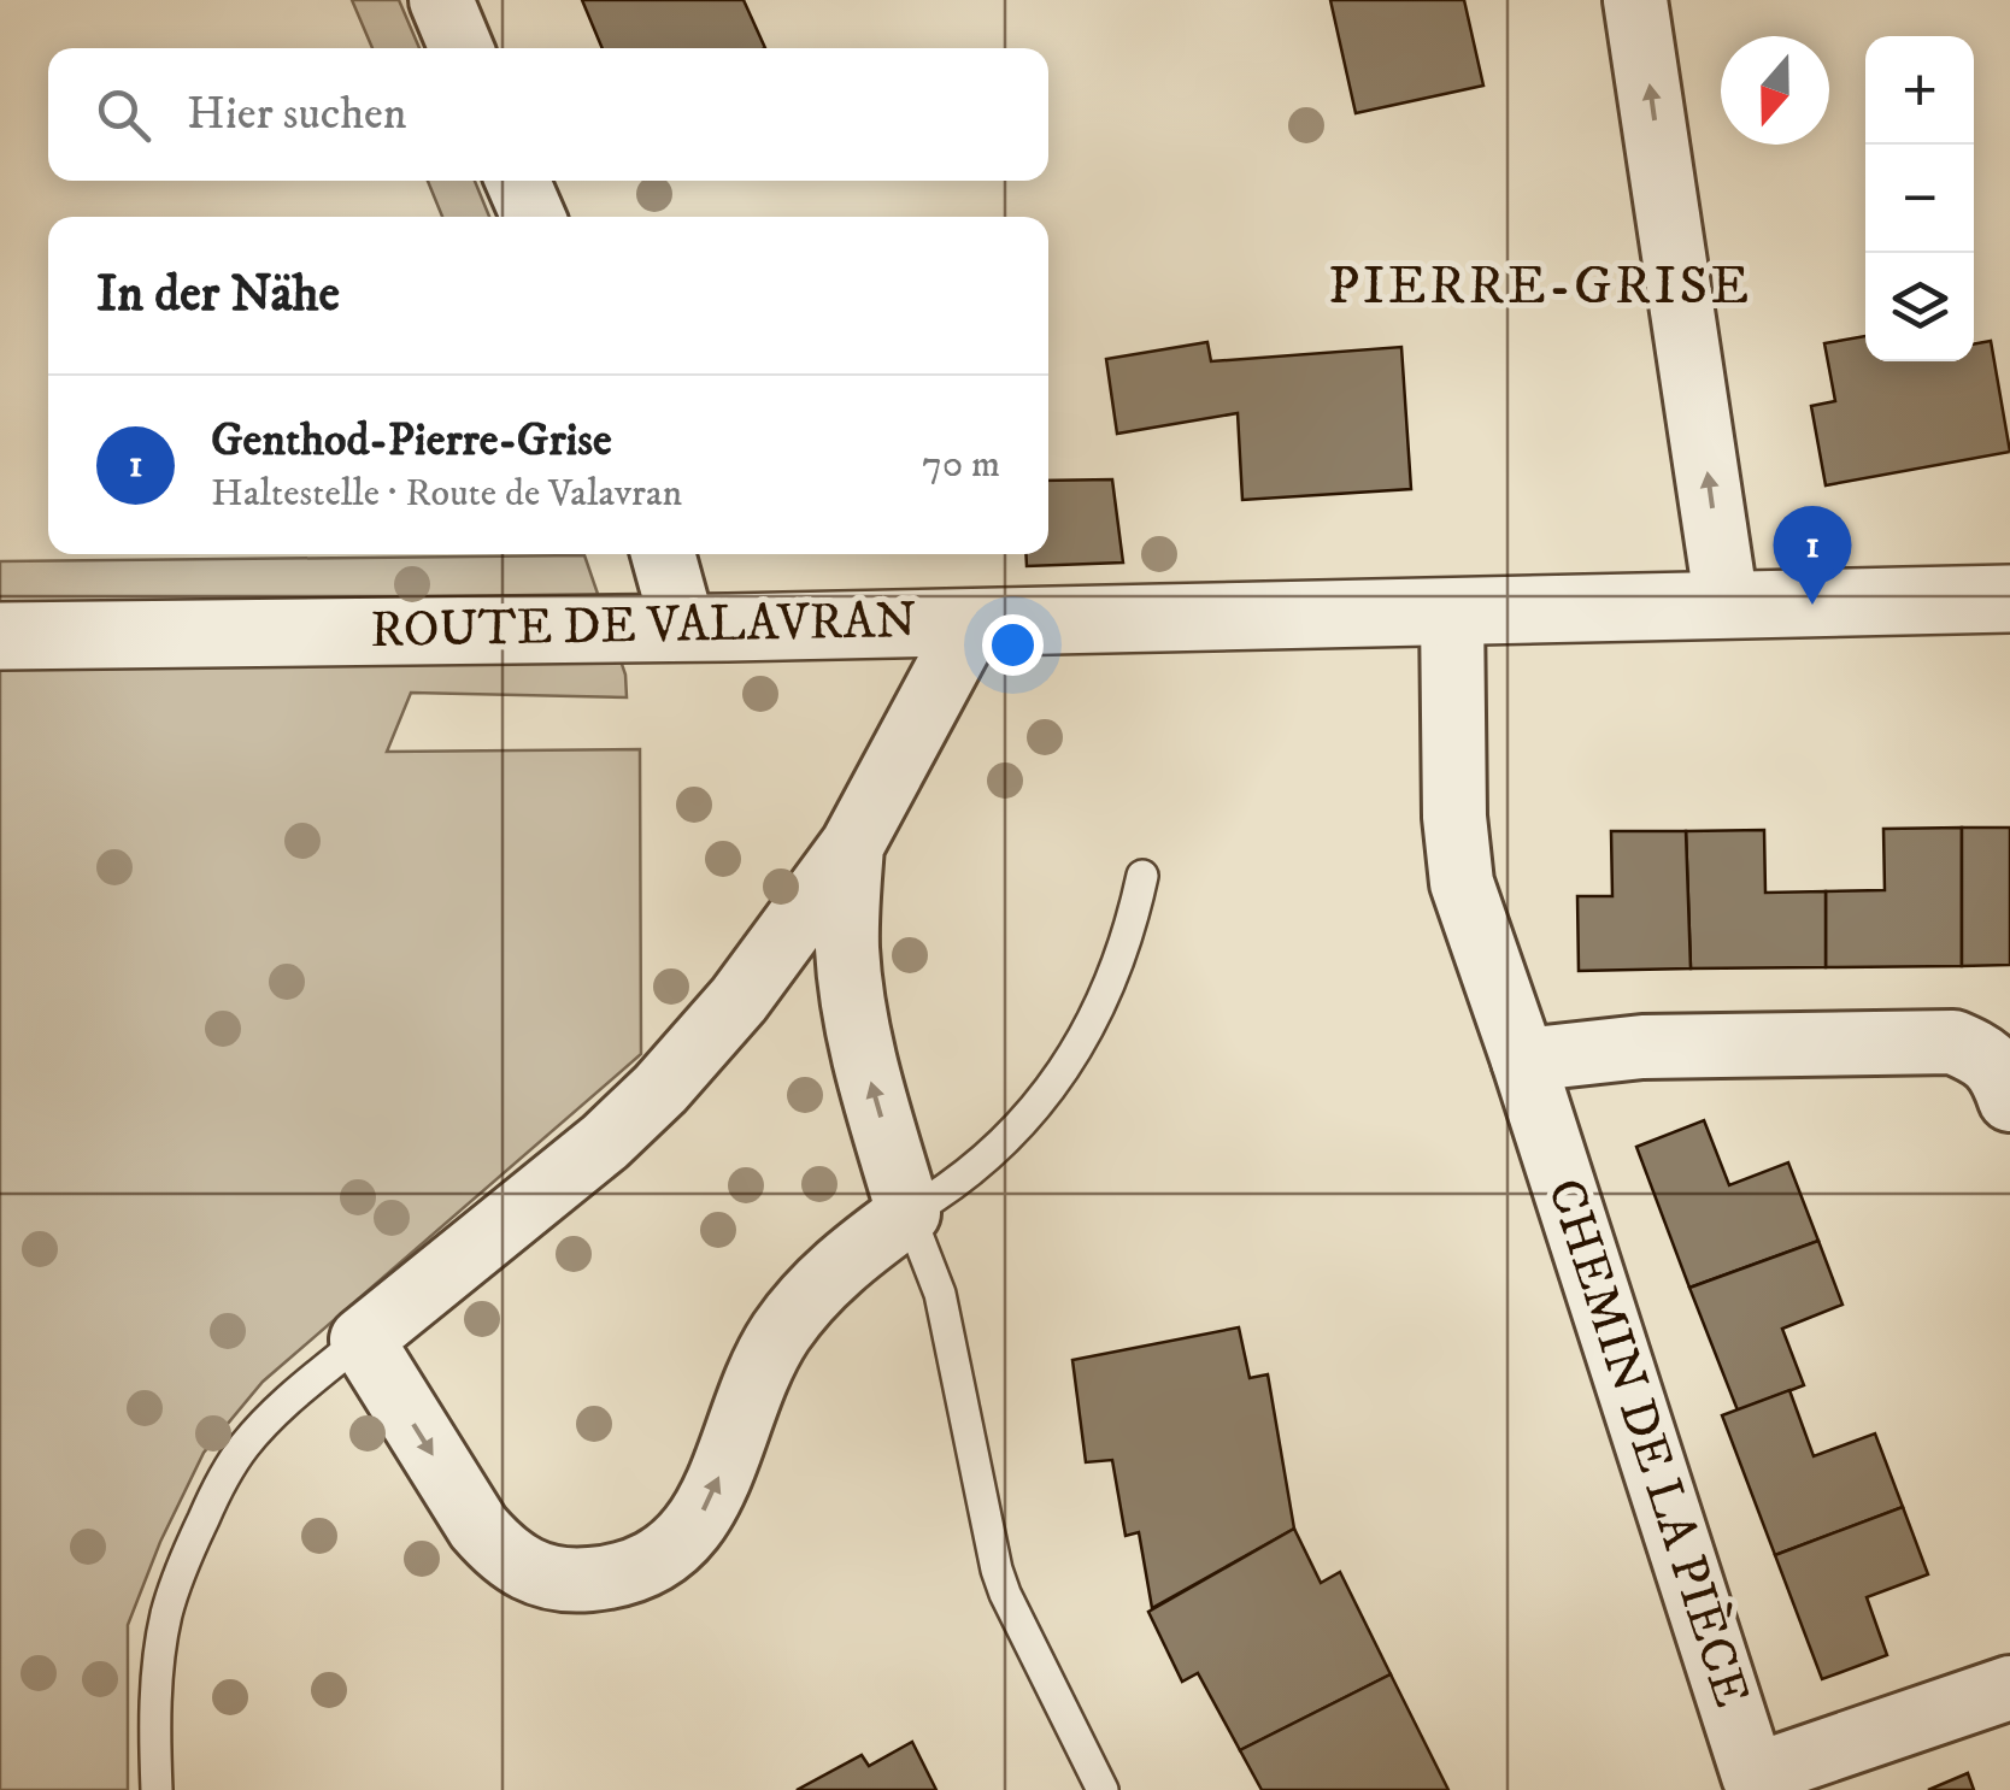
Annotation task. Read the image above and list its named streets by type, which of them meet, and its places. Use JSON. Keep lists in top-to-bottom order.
{
  "streets": {
    "street": ["ROUTE DE VALAVRAN", "CHEMIN DE LA PIÈCE"]
  },
  "crossings": [
    ["ROUTE DE VALAVRAN", "CHEMIN DE LA PIÈCE"]
  ],
  "districts": ["PIERRE-GRISE"],
  "north": "bottom",
  "page": {
    "map_buttons": ["+", "−"],
    "search": "Hier suchen",
    "heading": "In der Nähe",
    "list": [
      {
        "mark": "1",
        "name": "Genthod-Pierre-Grise",
        "note": "Haltestelle · Route de Valavran",
        "value": "70 m"
      }
    ],
    "pins": "1"
  }
}
